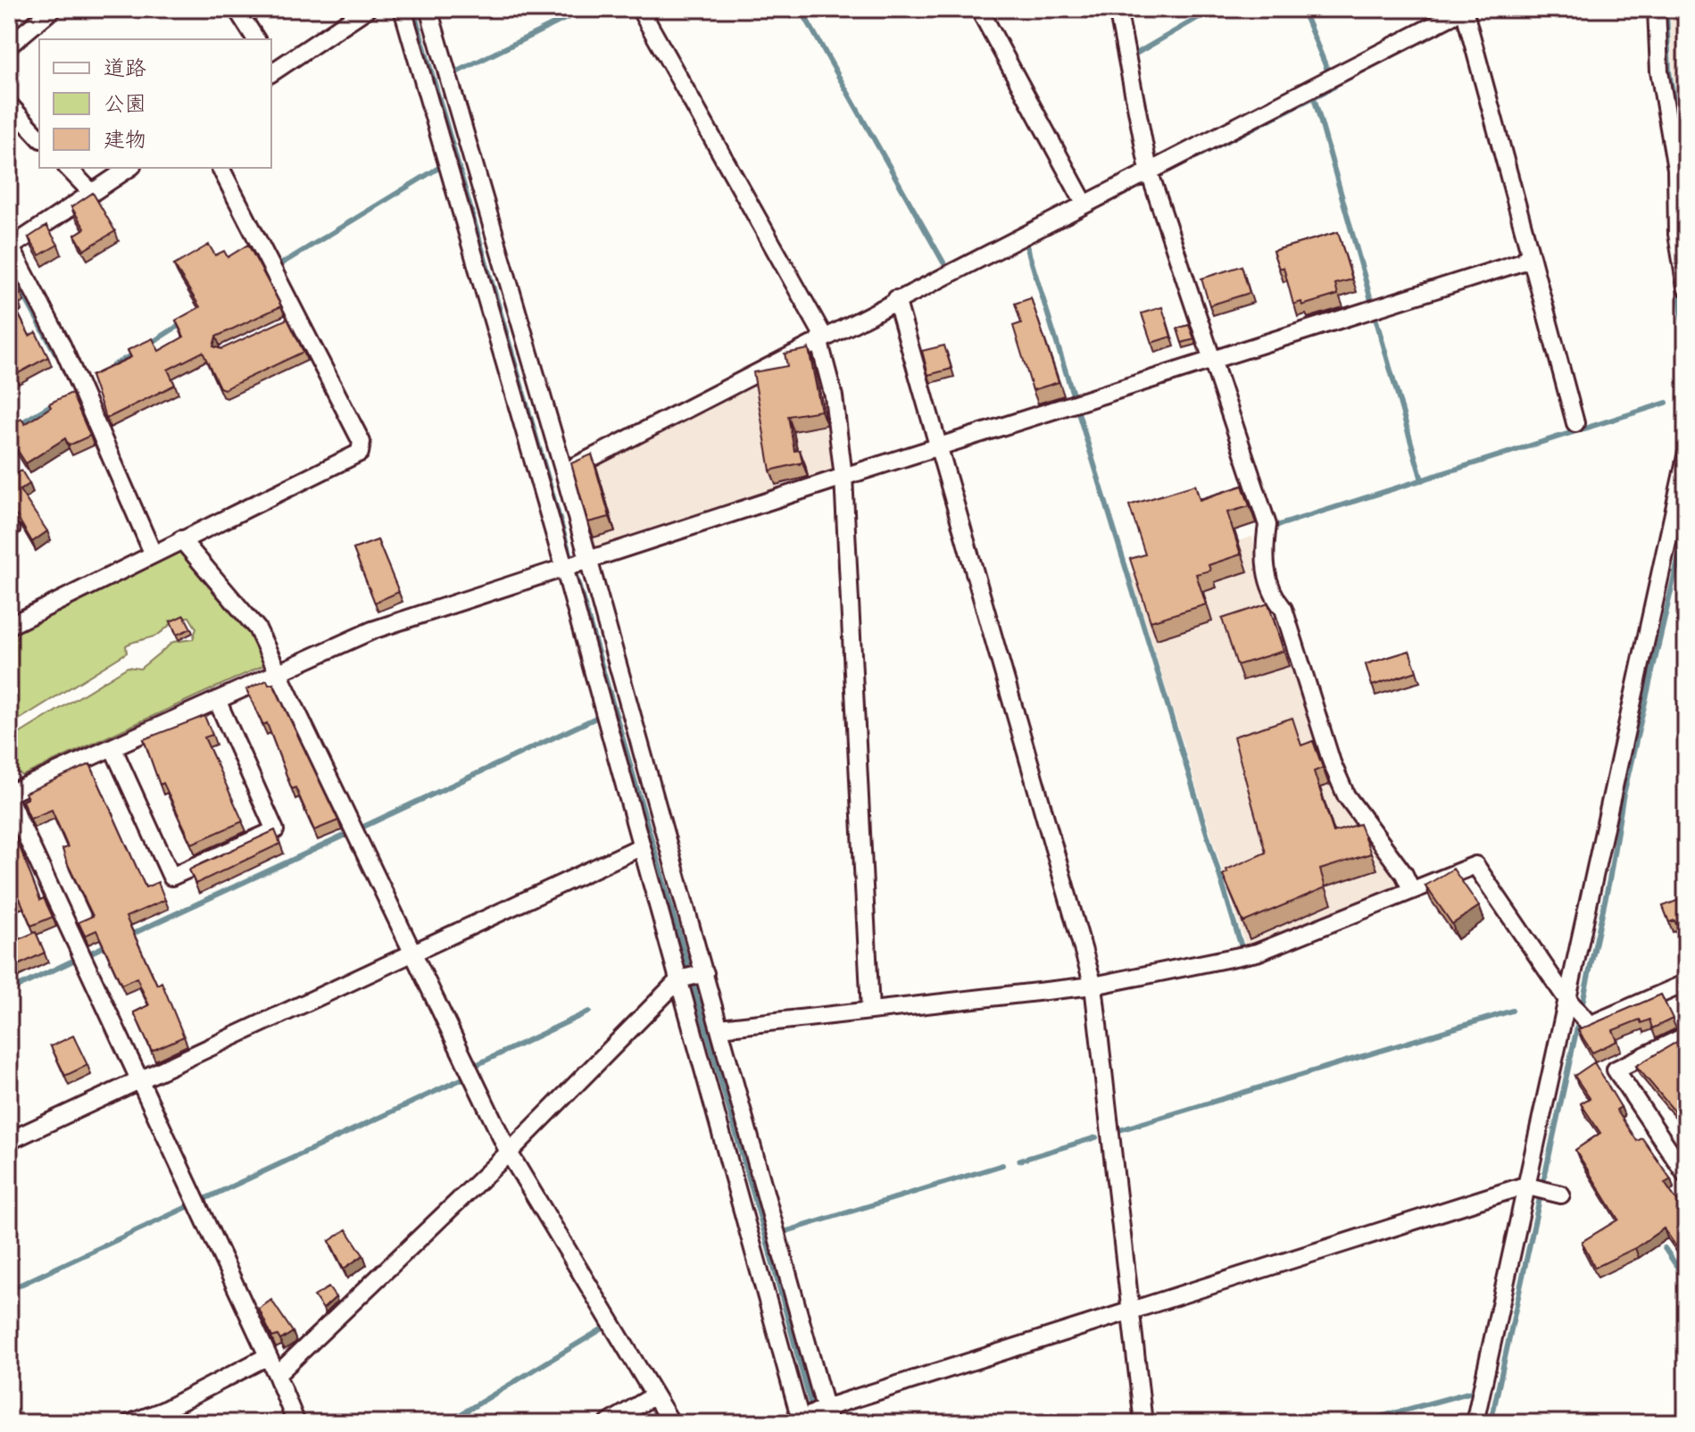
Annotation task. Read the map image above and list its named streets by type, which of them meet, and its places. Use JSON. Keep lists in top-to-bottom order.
{
  "legend": ["道路", "公園", "建物"]
}
